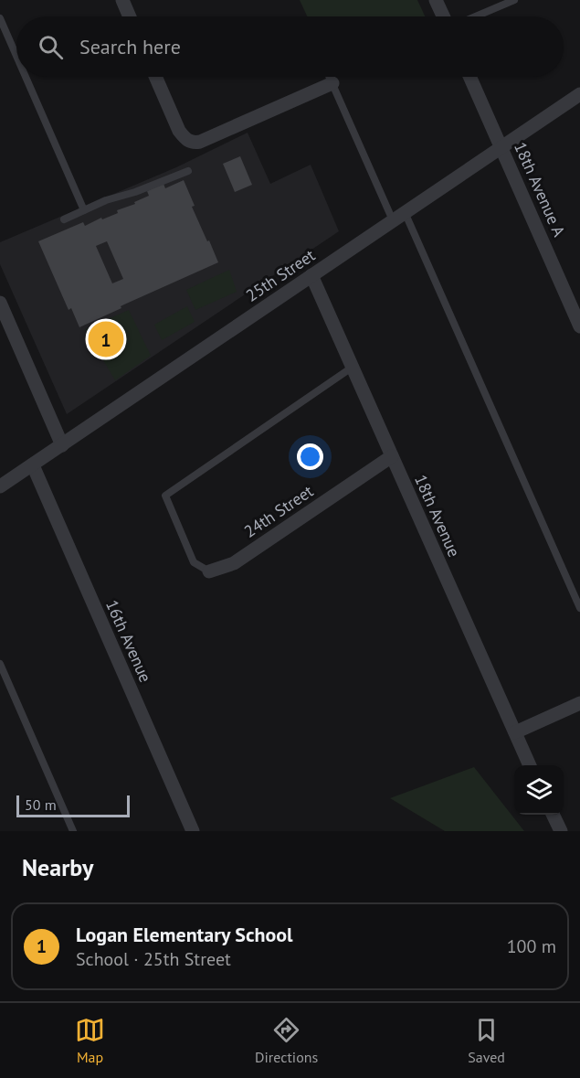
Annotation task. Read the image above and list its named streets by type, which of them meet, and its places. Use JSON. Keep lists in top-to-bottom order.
{
  "streets": {
    "street": [
      "18th Avenue A",
      "25th Street",
      "24th Street",
      "18th Avenue",
      "16th Avenue"
    ]
  },
  "crossings": [
    ["18th Avenue A", "25th Street"],
    ["25th Street", "18th Avenue"],
    ["25th Street", "16th Avenue"],
    ["24th Street", "18th Avenue"]
  ],
  "scale_bar": "50 m",
  "page": {
    "search": "Search here",
    "pins": "1",
    "scale": "50 m",
    "heading": "Nearby",
    "list": [
      {
        "mark": "1",
        "name": "Logan Elementary School",
        "note": "School · 25th Street",
        "value": "100 m"
      }
    ],
    "nav": ["Map", "Directions", "Saved"]
  }
}
